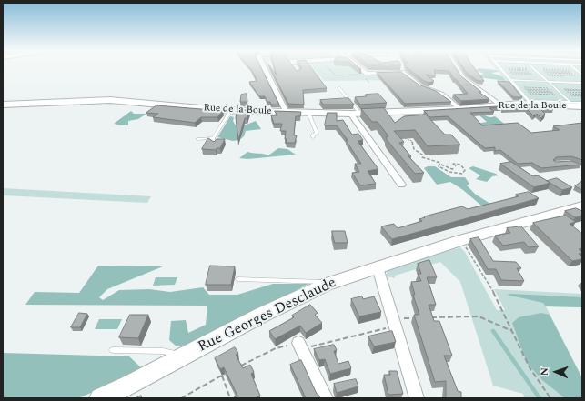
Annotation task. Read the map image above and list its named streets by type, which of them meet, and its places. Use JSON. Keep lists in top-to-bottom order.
{
  "streets": {
    "street": ["Rue de la Boule", "Rue Georges Desclaude"]
  },
  "north": "left"
}
